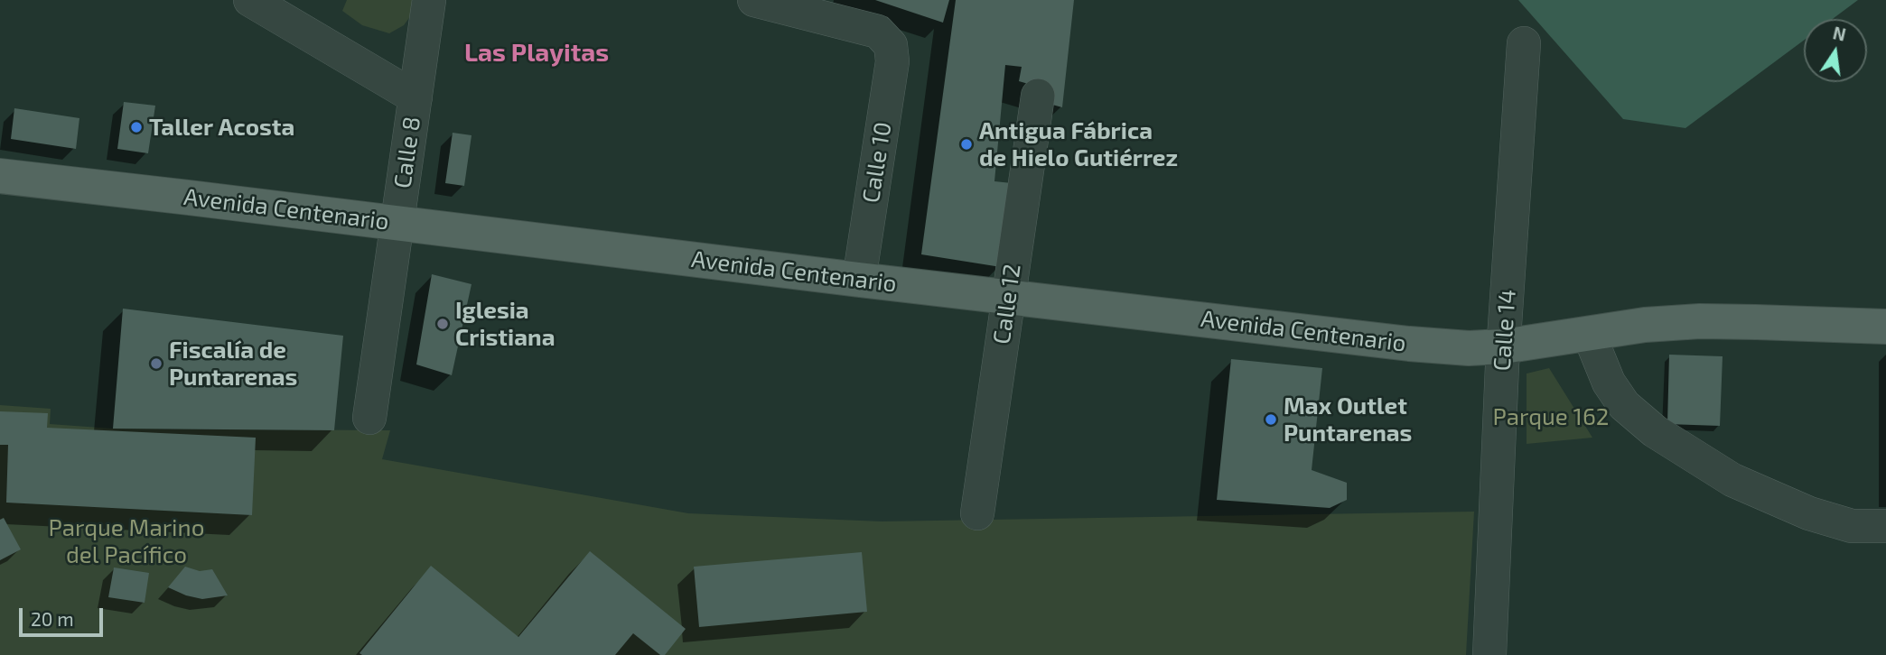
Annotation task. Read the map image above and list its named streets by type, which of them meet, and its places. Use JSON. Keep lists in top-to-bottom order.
{
  "streets": {
    "main road": ["Avenida Centenario"],
    "street": [
      "Calle 8",
      "Calle 10",
      "Calle 12",
      "Calle 14"
    ]
  },
  "crossings": [
    ["Calle 8", "Avenida Centenario"],
    ["Calle 10", "Avenida Centenario"],
    ["Avenida Centenario", "Calle 12"],
    ["Avenida Centenario", "Calle 14"]
  ],
  "districts": ["Las Playitas"],
  "parks": ["Parque 162", "Parque Marino del Pacífico"],
  "places": [
    "Taller Acosta",
    "Antigua Fábrica de Hielo Gutiérrez",
    "Iglesia Cristiana",
    "Fiscalía de Puntarenas",
    "Max Outlet Puntarenas"
  ],
  "scale_bar": "20 m",
  "north": "top"
}
